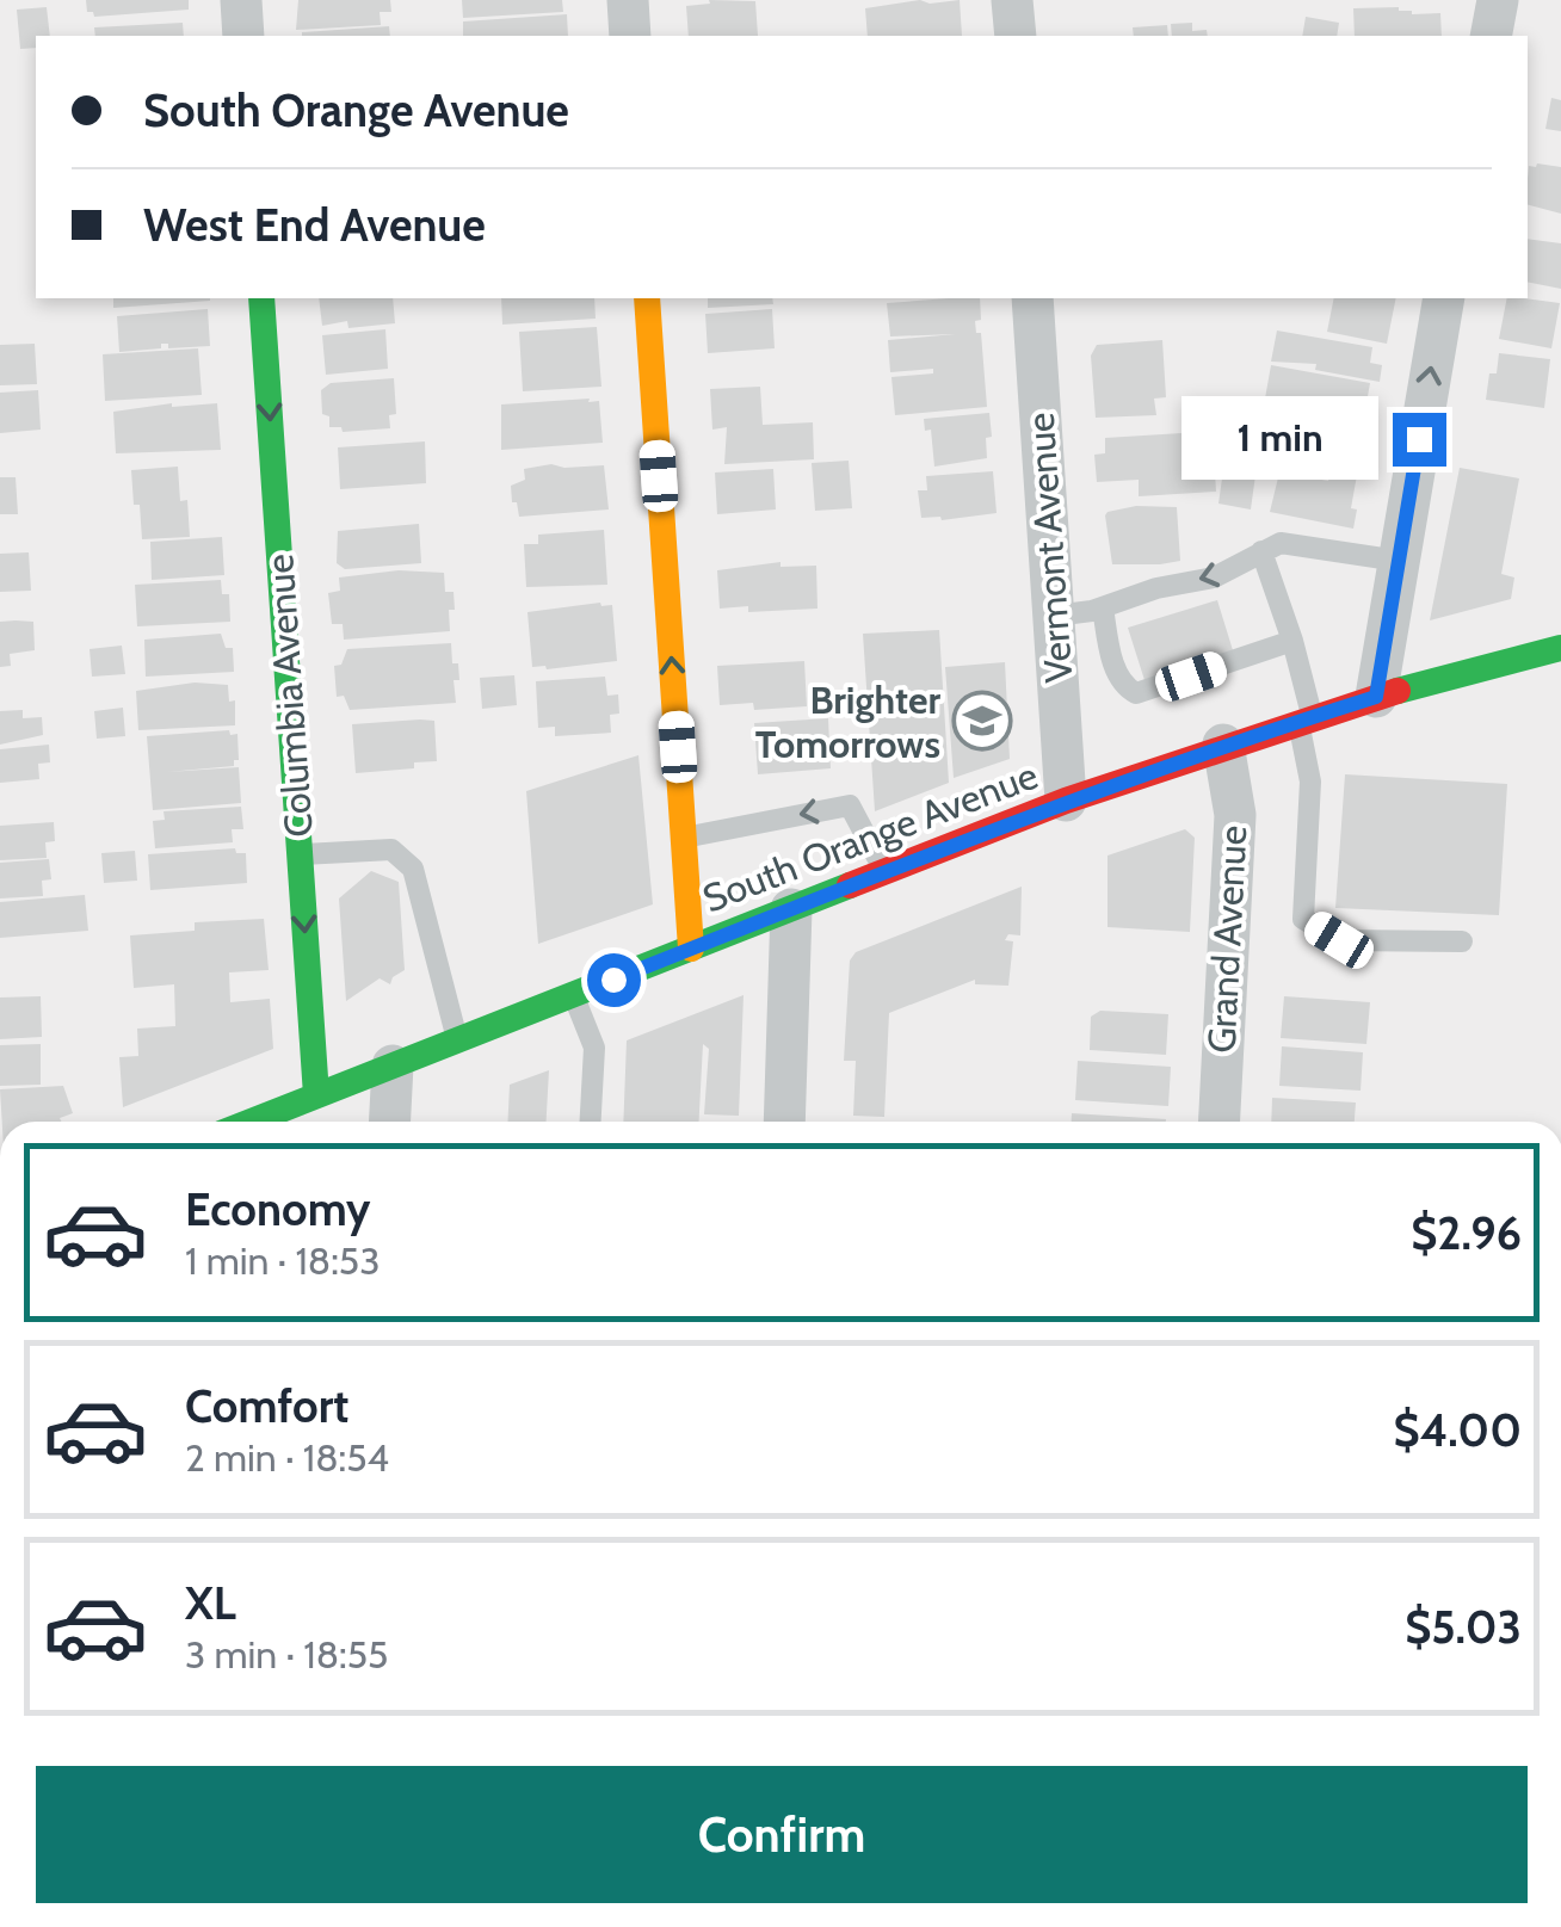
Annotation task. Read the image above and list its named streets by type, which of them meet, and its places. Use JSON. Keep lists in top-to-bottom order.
{
  "streets": {
    "main road": ["Columbia Avenue", "South Orange Avenue"],
    "street": ["Vermont Avenue", "Grand Avenue"]
  },
  "crossings": [
    ["Vermont Avenue", "South Orange Avenue"],
    ["Columbia Avenue", "South Orange Avenue"],
    ["South Orange Avenue", "Grand Avenue"]
  ],
  "one_way": ["Columbia Avenue"],
  "places": {
    "school or university": ["Brighter Tomorrows"]
  },
  "page": {
    "banner": ["South Orange Avenue", "West End Avenue"],
    "bubble": "1 min",
    "list": [
      {
        "name": "Economy",
        "note": "1 min · 18:53",
        "value": "$2.96"
      },
      {
        "name": "Comfort",
        "note": "2 min · 18:54",
        "value": "$4.00"
      },
      {
        "name": "XL",
        "note": "3 min · 18:55",
        "value": "$5.03"
      }
    ],
    "buttons": "Confirm"
  }
}
